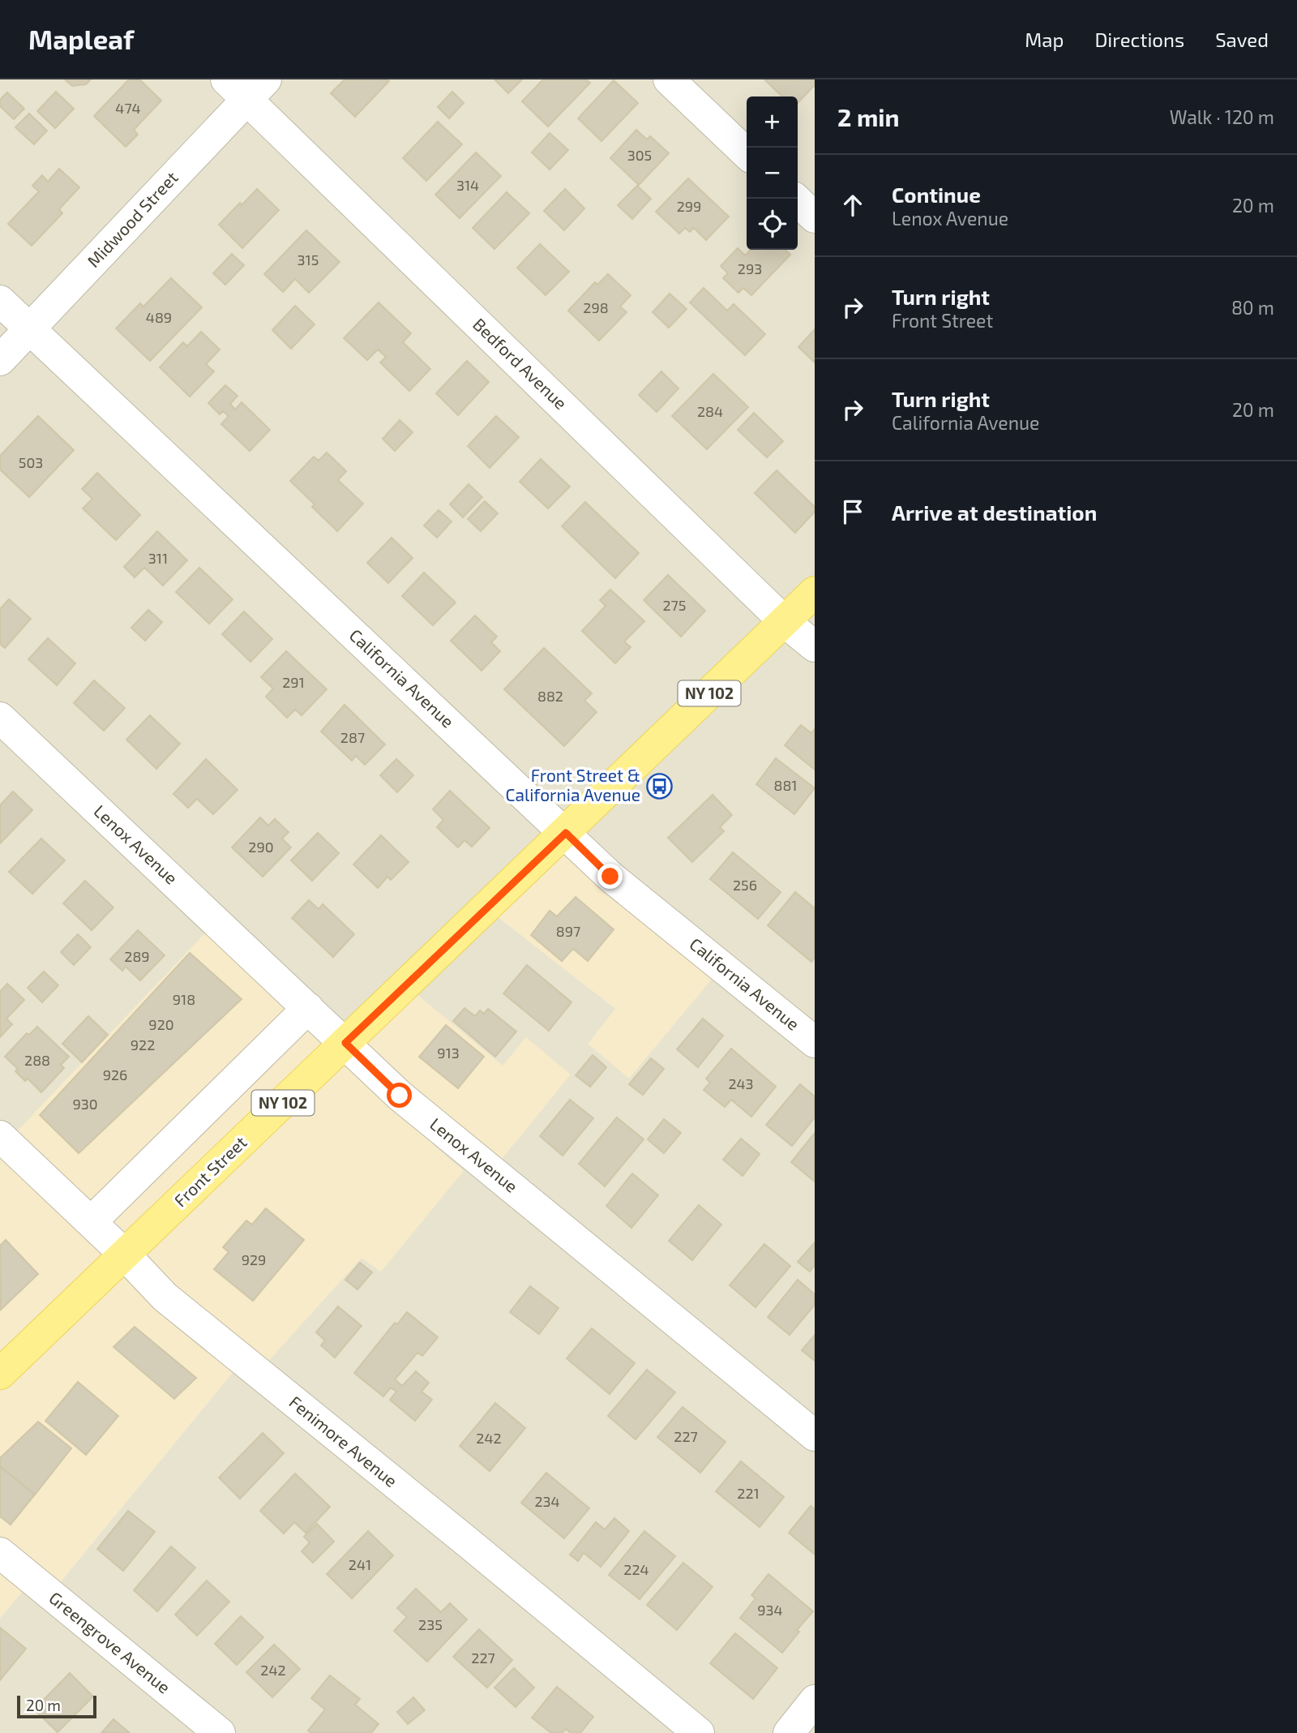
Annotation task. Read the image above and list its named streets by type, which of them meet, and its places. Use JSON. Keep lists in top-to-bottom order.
{
  "streets": {
    "main road": ["NY 102", "Front Street"],
    "street": [
      "Midwood Street",
      "Bedford Avenue",
      "California Avenue",
      "Lenox Avenue",
      "Fenimore Avenue",
      "Greengrove Avenue"
    ]
  },
  "crossings": [
    ["Midwood Street", "Bedford Avenue"],
    ["Midwood Street", "California Avenue"],
    ["Bedford Avenue", "Front Street"],
    ["California Avenue", "Front Street"],
    ["Lenox Avenue", "Front Street"],
    ["Front Street", "Fenimore Avenue"]
  ],
  "places": {
    "bus stop": ["Front Street & California Avenue"]
  },
  "house_numbers": [
    "474",
    "305",
    "314",
    "299",
    "315",
    "293",
    "298",
    "489",
    "284",
    "503",
    "311",
    "275",
    "291",
    "882",
    "287",
    "881",
    "290",
    "256",
    "897",
    "289",
    "918",
    "920",
    "922",
    "913",
    "288",
    "926",
    "243",
    "930",
    "929",
    "227",
    "242",
    "221",
    "234",
    "241",
    "224",
    "934",
    "235",
    "227",
    "242"
  ],
  "scale_bar": "20 m",
  "page": {
    "header": "Mapleaf",
    "nav": ["Map", "Directions", "Saved"],
    "heading": ["2 min", "Walk · 120 m"],
    "map_buttons": ["+", "−"],
    "list": [
      ["Continue", "Lenox Avenue", "20 m"],
      ["Turn right", "Front Street", "80 m"],
      ["Turn right", "California Avenue", "20 m"],
      "Arrive at destination"
    ],
    "scale": "20 m"
  }
}
